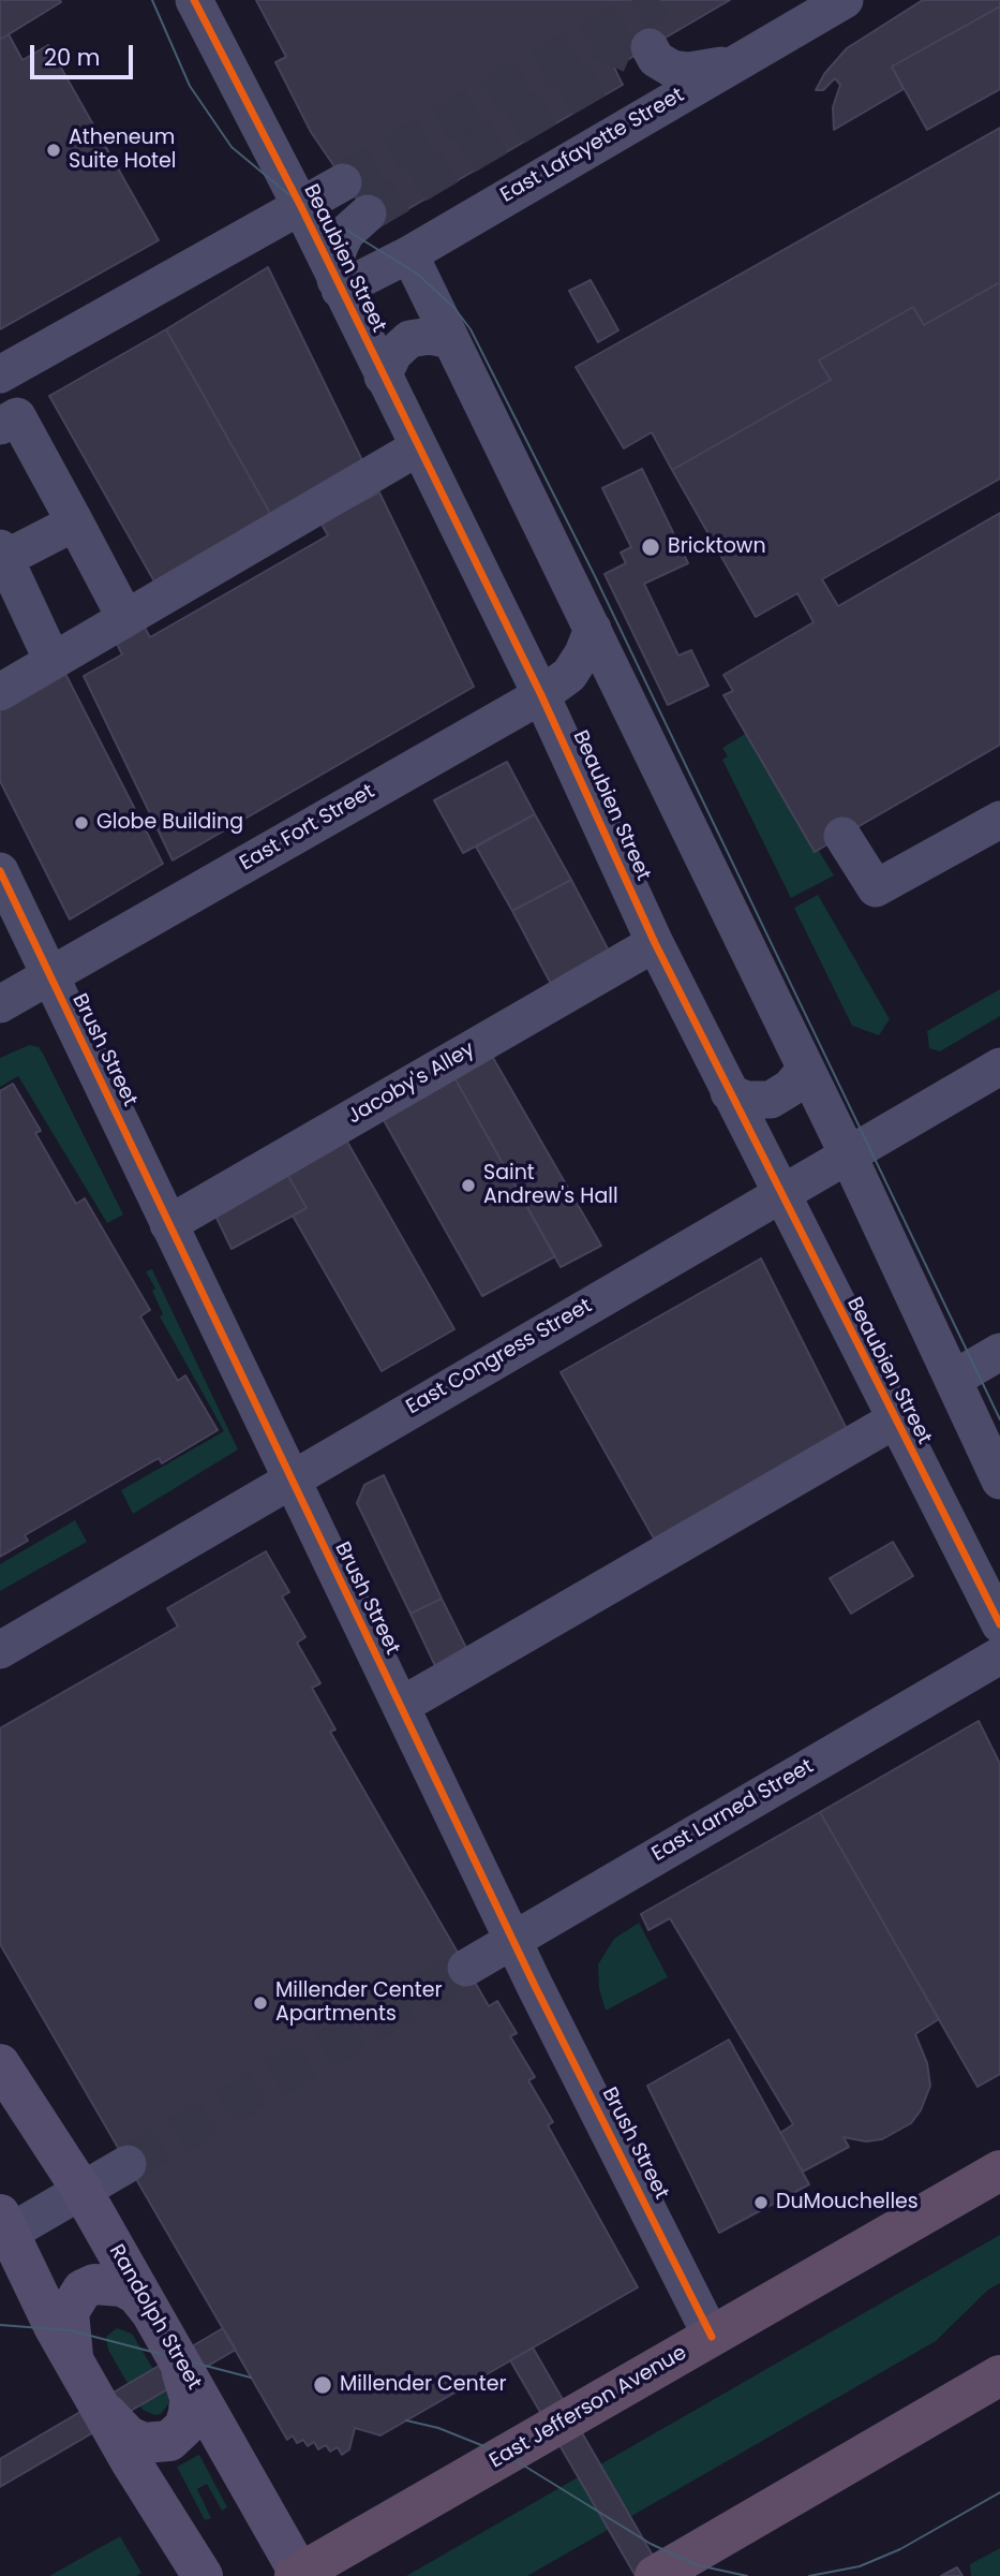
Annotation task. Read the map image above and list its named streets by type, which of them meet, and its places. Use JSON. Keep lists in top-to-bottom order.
{
  "streets": {
    "highway": ["East Jefferson Avenue"],
    "main road": ["Randolph Street"],
    "street": [
      "East Lafayette Street",
      "Beaubien Street",
      "East Fort Street",
      "Brush Street",
      "Jacoby's Alley",
      "East Congress Street",
      "East Larned Street"
    ]
  },
  "crossings": [
    ["East Lafayette Street", "Beaubien Street"],
    ["Beaubien Street", "East Fort Street"],
    ["Beaubien Street", "Jacoby's Alley"],
    ["Beaubien Street", "East Congress Street"],
    ["East Fort Street", "Brush Street"],
    ["Brush Street", "Jacoby's Alley"],
    ["Brush Street", "East Congress Street"],
    ["Brush Street", "East Larned Street"],
    ["Brush Street", "East Jefferson Avenue"],
    ["Randolph Street", "East Jefferson Avenue"]
  ],
  "places": [
    "Atheneum Suite Hotel",
    "Bricktown",
    "Globe Building",
    "Saint Andrew's Hall",
    "Millender Center Apartments",
    "DuMouchelles",
    "Millender Center"
  ],
  "scale_bar": "20 m"
}
